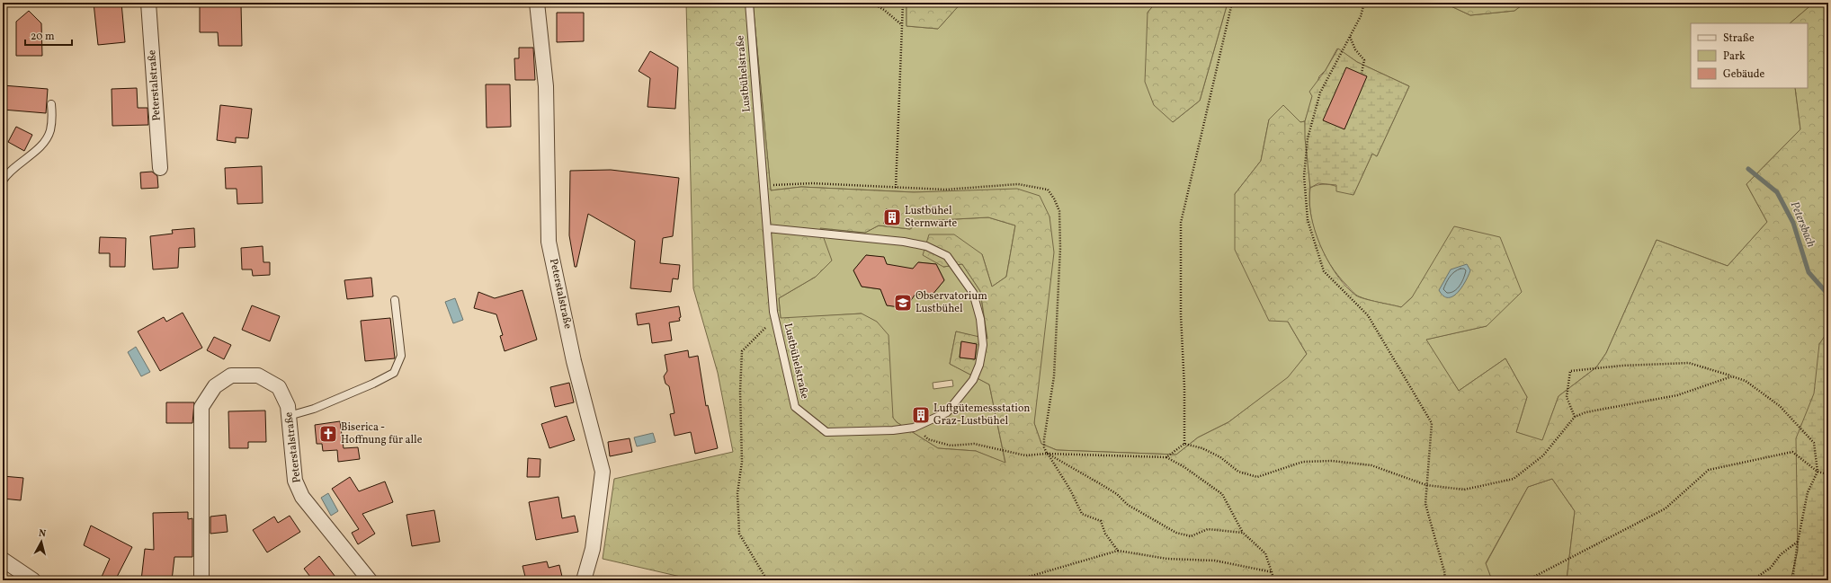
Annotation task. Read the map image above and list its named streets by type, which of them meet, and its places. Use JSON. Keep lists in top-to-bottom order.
{
  "streets": {
    "street": ["Peterstalstraße"],
    "lane": ["Lustbühelstraße"]
  },
  "water": ["Petersbach"],
  "places": {
    "building": ["Lustbühel Sternwarte", "Luftgütemessstation Graz-Lustbühel"],
    "school or university": ["Observatorium Lustbühel"],
    "church": ["Biserica - Hoffnung für alle"]
  },
  "legend": ["Straße", "Park", "Gebäude"],
  "scale_bar": "20 m",
  "north": "top"
}
